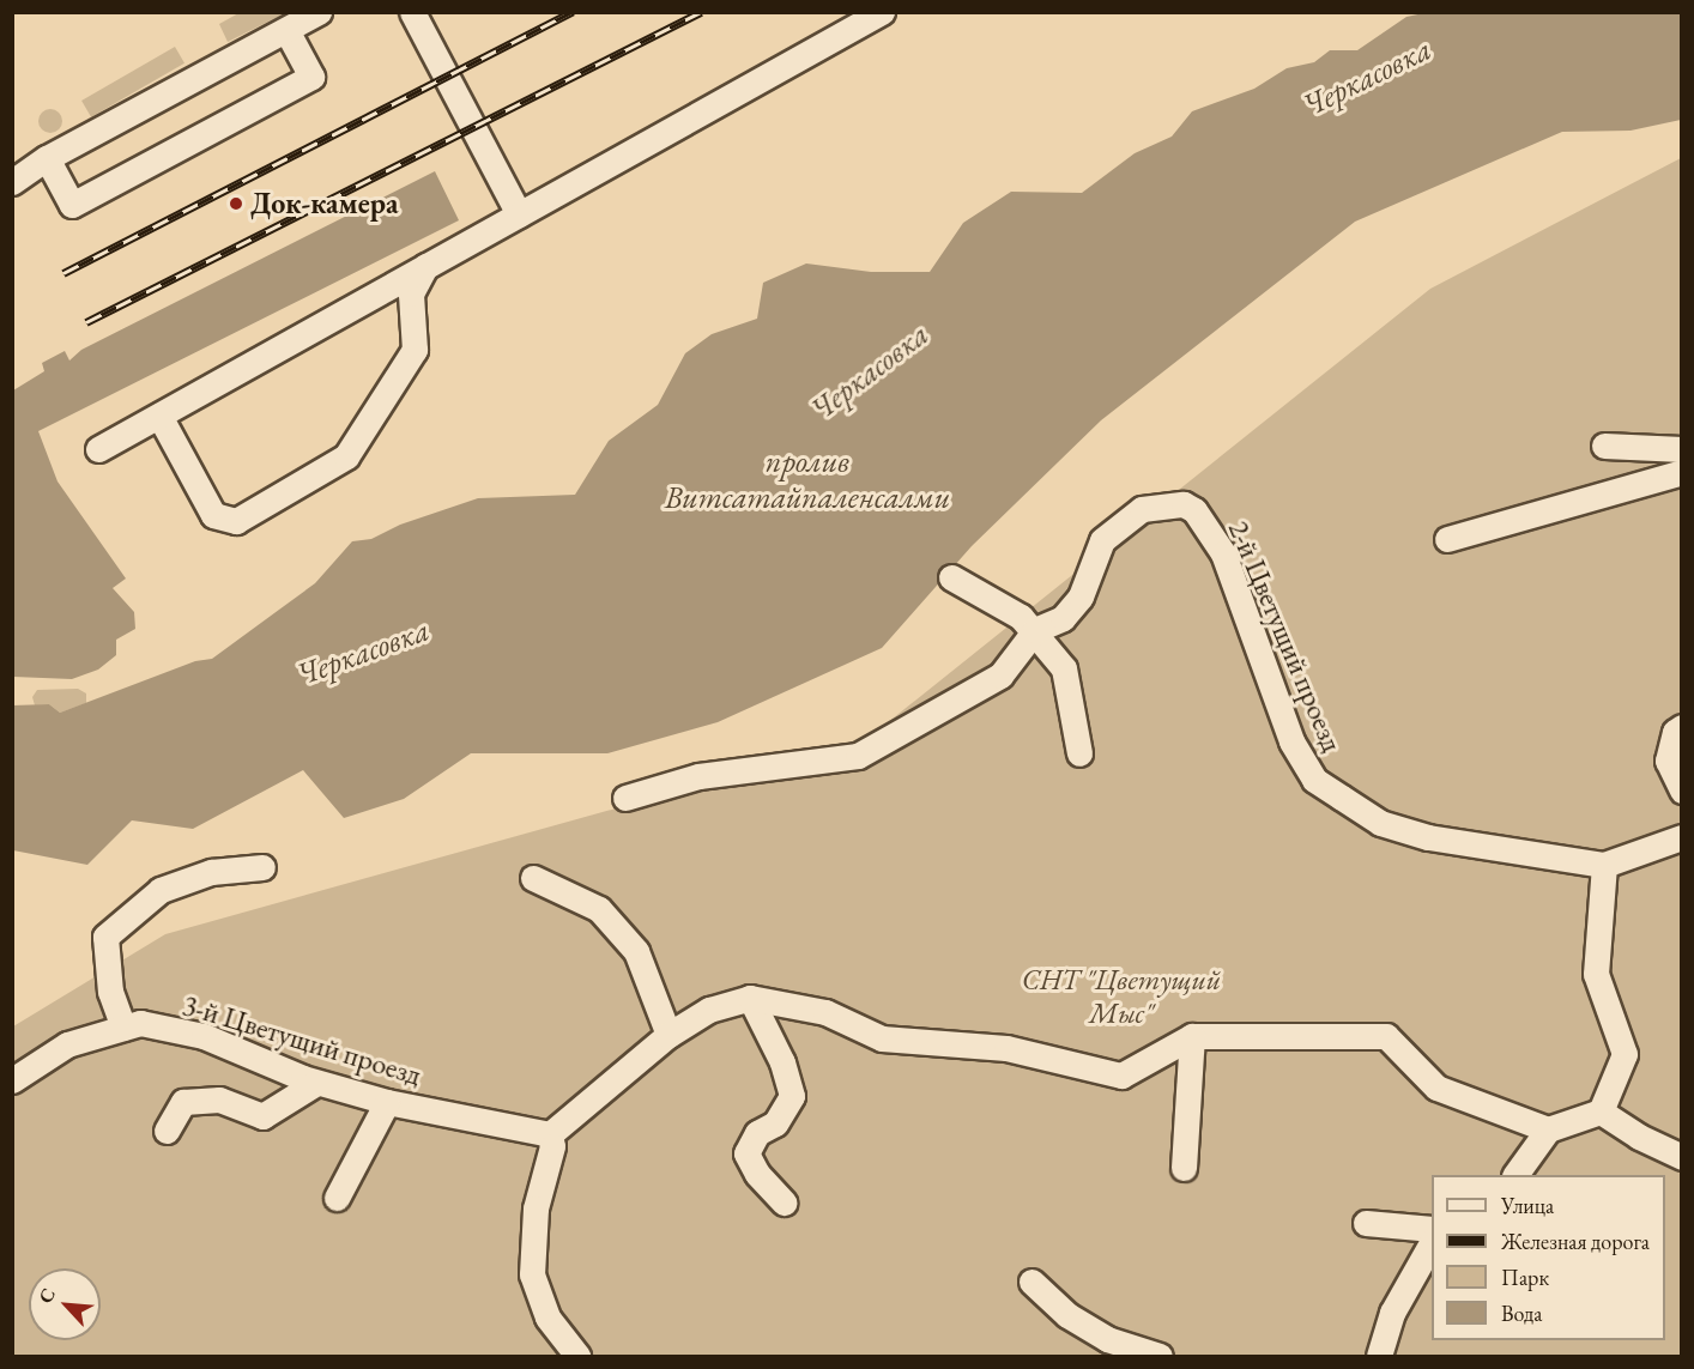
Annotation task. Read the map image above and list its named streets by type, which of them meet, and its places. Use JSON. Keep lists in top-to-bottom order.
{
  "streets": {
    "street": ["2-й Цветущий проезд", "3-й Цветущий проезд"]
  },
  "water": ["Черкасовка", "пролив Витсатайпаленсалми"],
  "parks": ["СНТ \"Цветущий Мыс\""],
  "places": ["Док-камера"],
  "legend": [
    "Улица",
    "Железная дорога",
    "Парк",
    "Вода"
  ],
  "north": "top left"
}
